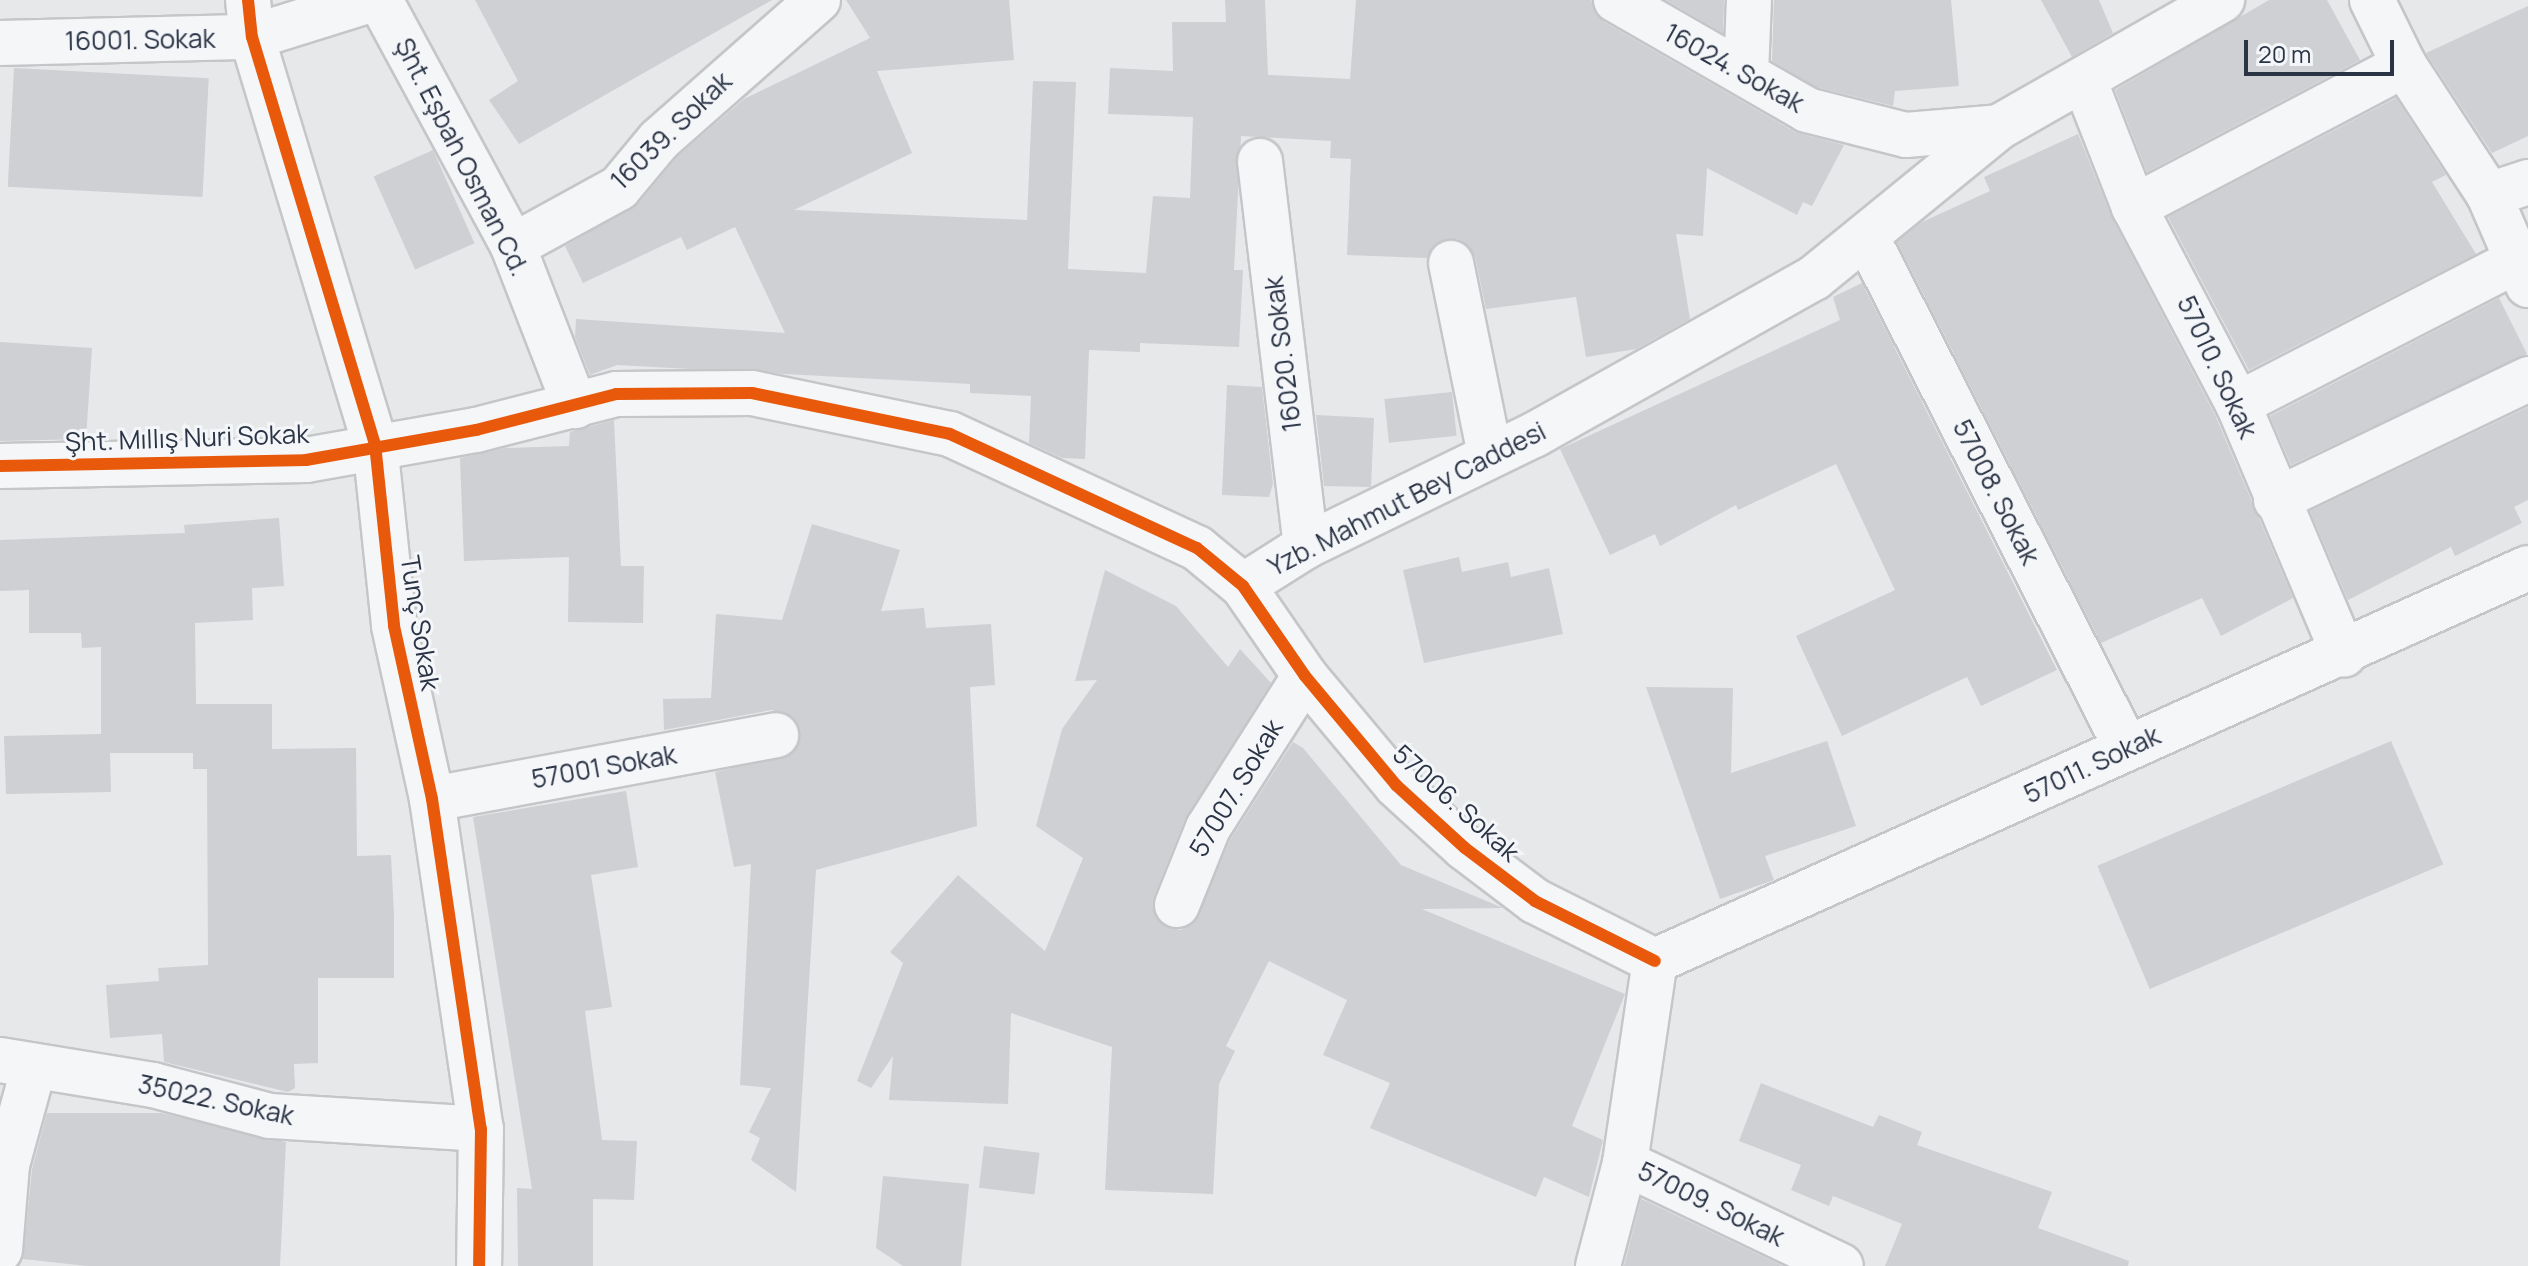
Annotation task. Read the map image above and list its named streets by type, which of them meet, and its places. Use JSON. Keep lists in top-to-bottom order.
{
  "streets": {
    "street": [
      "16001. Sokak",
      "16024. Sokak",
      "16039. Sokak",
      "Şht. Eşbah Osman Cd.",
      "16020. Sokak",
      "57010. Sokak",
      "Şht. Mıllış Nuri Sokak",
      "57008. Sokak",
      "Yzb. Mahmut Bey Caddesi",
      "Tunç Sokak",
      "57011. Sokak",
      "57001 Sokak",
      "57007. Sokak",
      "57006. Sokak",
      "35022. Sokak",
      "57009. Sokak"
    ]
  },
  "crossings": [
    ["16001. Sokak", "Tunç Sokak"],
    ["16024. Sokak", "Yzb. Mahmut Bey Caddesi"],
    ["16039. Sokak", "Şht. Eşbah Osman Cd."],
    ["Şht. Eşbah Osman Cd.", "Yzb. Mahmut Bey Caddesi"],
    ["16020. Sokak", "Yzb. Mahmut Bey Caddesi"],
    ["57010. Sokak", "Yzb. Mahmut Bey Caddesi"],
    ["57010. Sokak", "57011. Sokak"],
    ["Şht. Mıllış Nuri Sokak", "Yzb. Mahmut Bey Caddesi"],
    ["Şht. Mıllış Nuri Sokak", "Tunç Sokak"],
    ["57008. Sokak", "Yzb. Mahmut Bey Caddesi"],
    ["57008. Sokak", "57011. Sokak"],
    ["Yzb. Mahmut Bey Caddesi", "Tunç Sokak"],
    ["Yzb. Mahmut Bey Caddesi", "57006. Sokak"],
    ["Tunç Sokak", "57001 Sokak"],
    ["Tunç Sokak", "35022. Sokak"],
    ["57011. Sokak", "57006. Sokak"],
    ["57007. Sokak", "57006. Sokak"]
  ],
  "scale_bar": "20 m"
}
